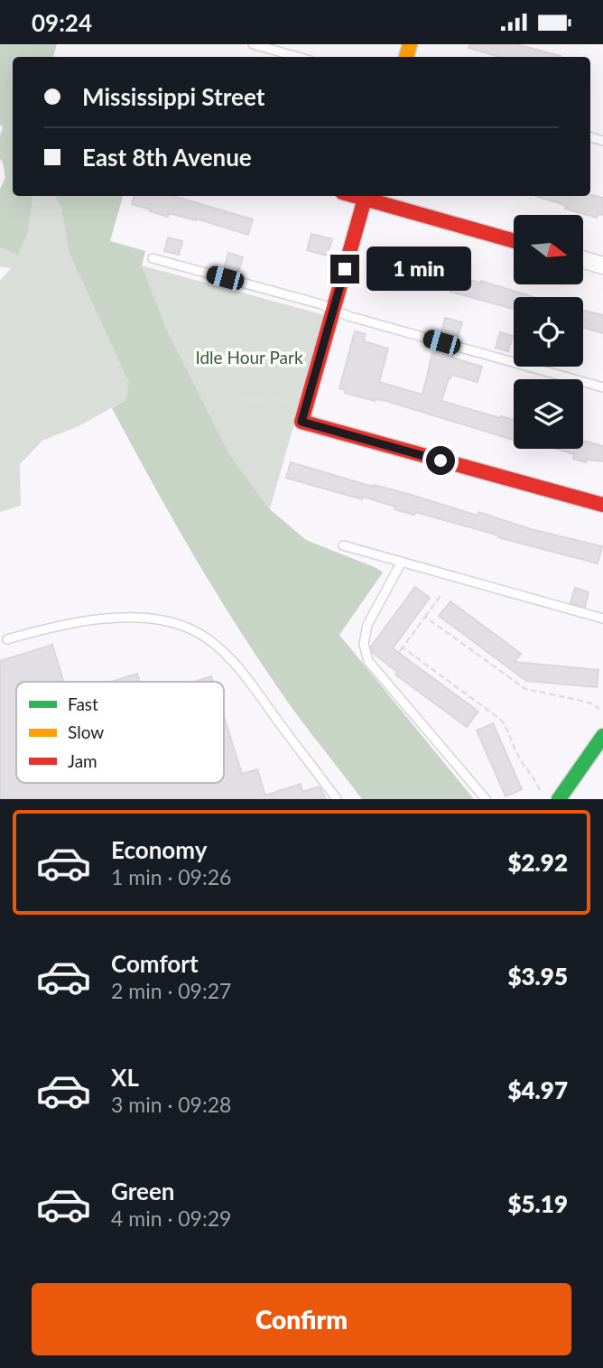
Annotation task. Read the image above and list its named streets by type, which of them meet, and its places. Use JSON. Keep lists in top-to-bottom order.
{
  "parks": ["Idle Hour Park"],
  "legend": ["Fast", "Slow", "Jam"],
  "north": "right",
  "page": {
    "status": "09:24",
    "banner": ["Mississippi Street", "East 8th Avenue"],
    "bubble": "1 min",
    "list": [
      {
        "name": "Economy",
        "note": "1 min · 09:26",
        "value": "$2.92"
      },
      {
        "name": "Comfort",
        "note": "2 min · 09:27",
        "value": "$3.95"
      },
      {
        "name": "XL",
        "note": "3 min · 09:28",
        "value": "$4.97"
      },
      {
        "name": "Green",
        "note": "4 min · 09:29",
        "value": "$5.19"
      }
    ],
    "buttons": "Confirm"
  }
}
